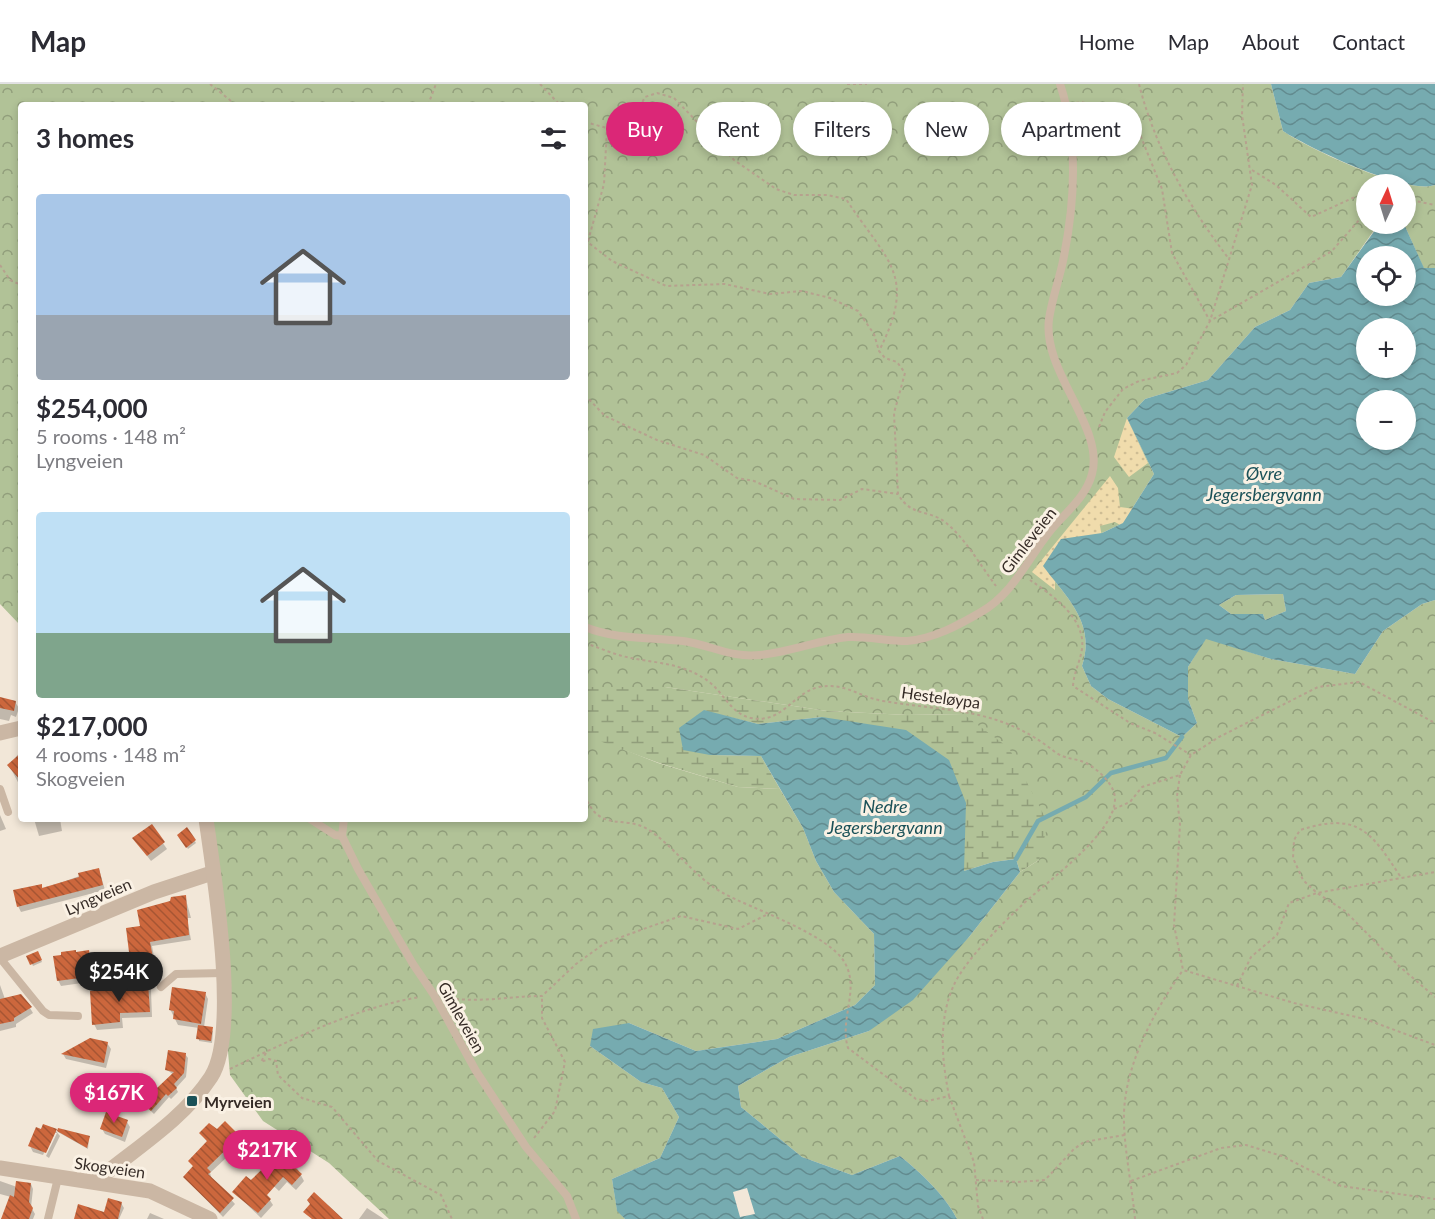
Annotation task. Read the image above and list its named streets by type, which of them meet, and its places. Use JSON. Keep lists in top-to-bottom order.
{
  "streets": {
    "street": ["Lyngveien", "Skogveien"],
    "lane": ["Gimleveien"],
    "path": ["Hesteløypa"]
  },
  "water": ["Øvre Jegersbergvann", "Nedre Jegersbergvann"],
  "places": {
    "transit": ["Myrveien"]
  },
  "north": "top",
  "page": {
    "header": "Map",
    "nav": [
      "Home",
      "Map",
      "About",
      "Contact"
    ],
    "chip": [
      "Buy",
      "Rent",
      "Filters",
      "New",
      "Apartment"
    ],
    "heading": "3 homes",
    "map_buttons": ["+", "−"],
    "list": [
      {
        "name": "$254,000",
        "note": "5 rooms · 148 m² · Lyngveien"
      },
      {
        "name": "$217,000",
        "note": "4 rooms · 148 m² · Skogveien"
      }
    ],
    "price": ["$254K", "$167K", "$217K"]
  }
}
